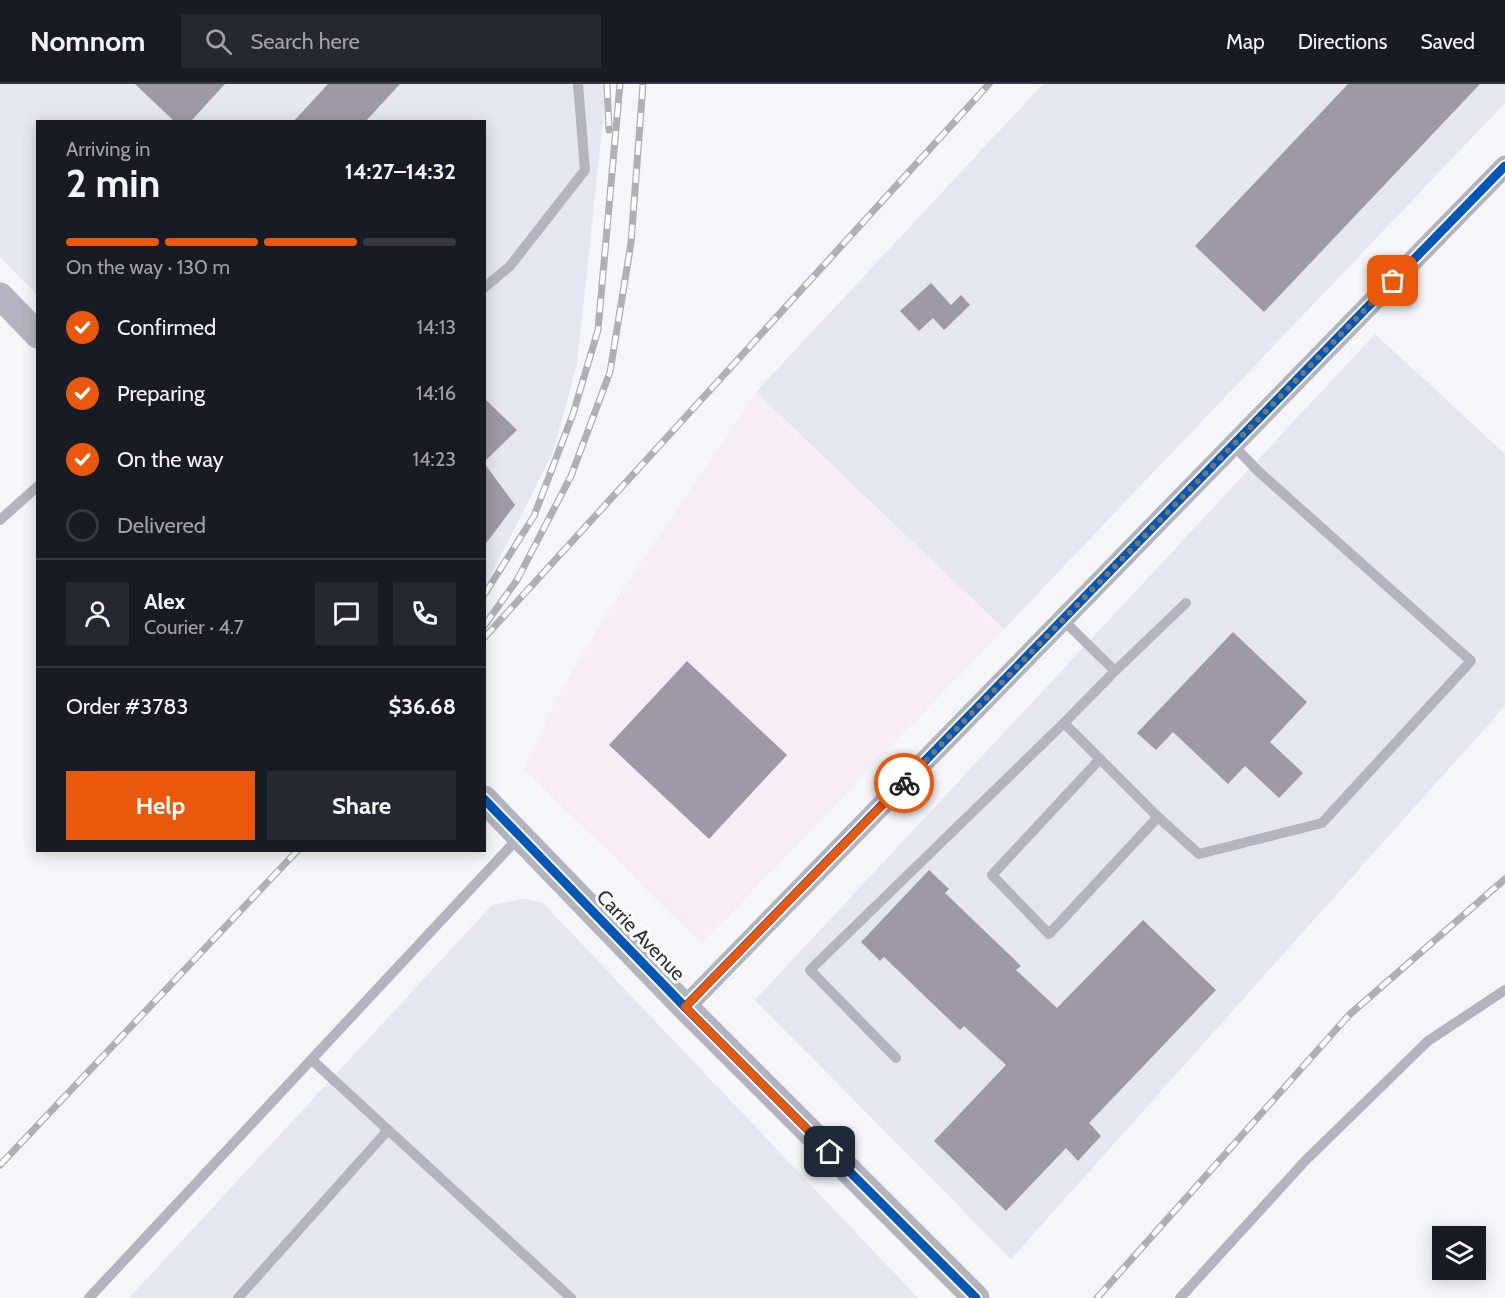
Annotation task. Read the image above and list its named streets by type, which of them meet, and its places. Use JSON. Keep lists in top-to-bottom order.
{
  "streets": {
    "street": ["Carrie Avenue"]
  },
  "page": {
    "header": "Nomnom",
    "search": "Search here",
    "nav": ["Map", "Directions", "Saved"],
    "heading": ["2 min", "Arriving in", "14:27–14:32"],
    "panel": [
      "Alex",
      "Courier · 4.7",
      "Order #3783",
      "$36.68"
    ],
    "bar": "On the way · 130 m",
    "list": [
      ["Confirmed", "14:13"],
      ["Preparing", "14:16"],
      ["On the way", "14:23"],
      "Delivered"
    ],
    "buttons": ["Help", "Share"]
  }
}
